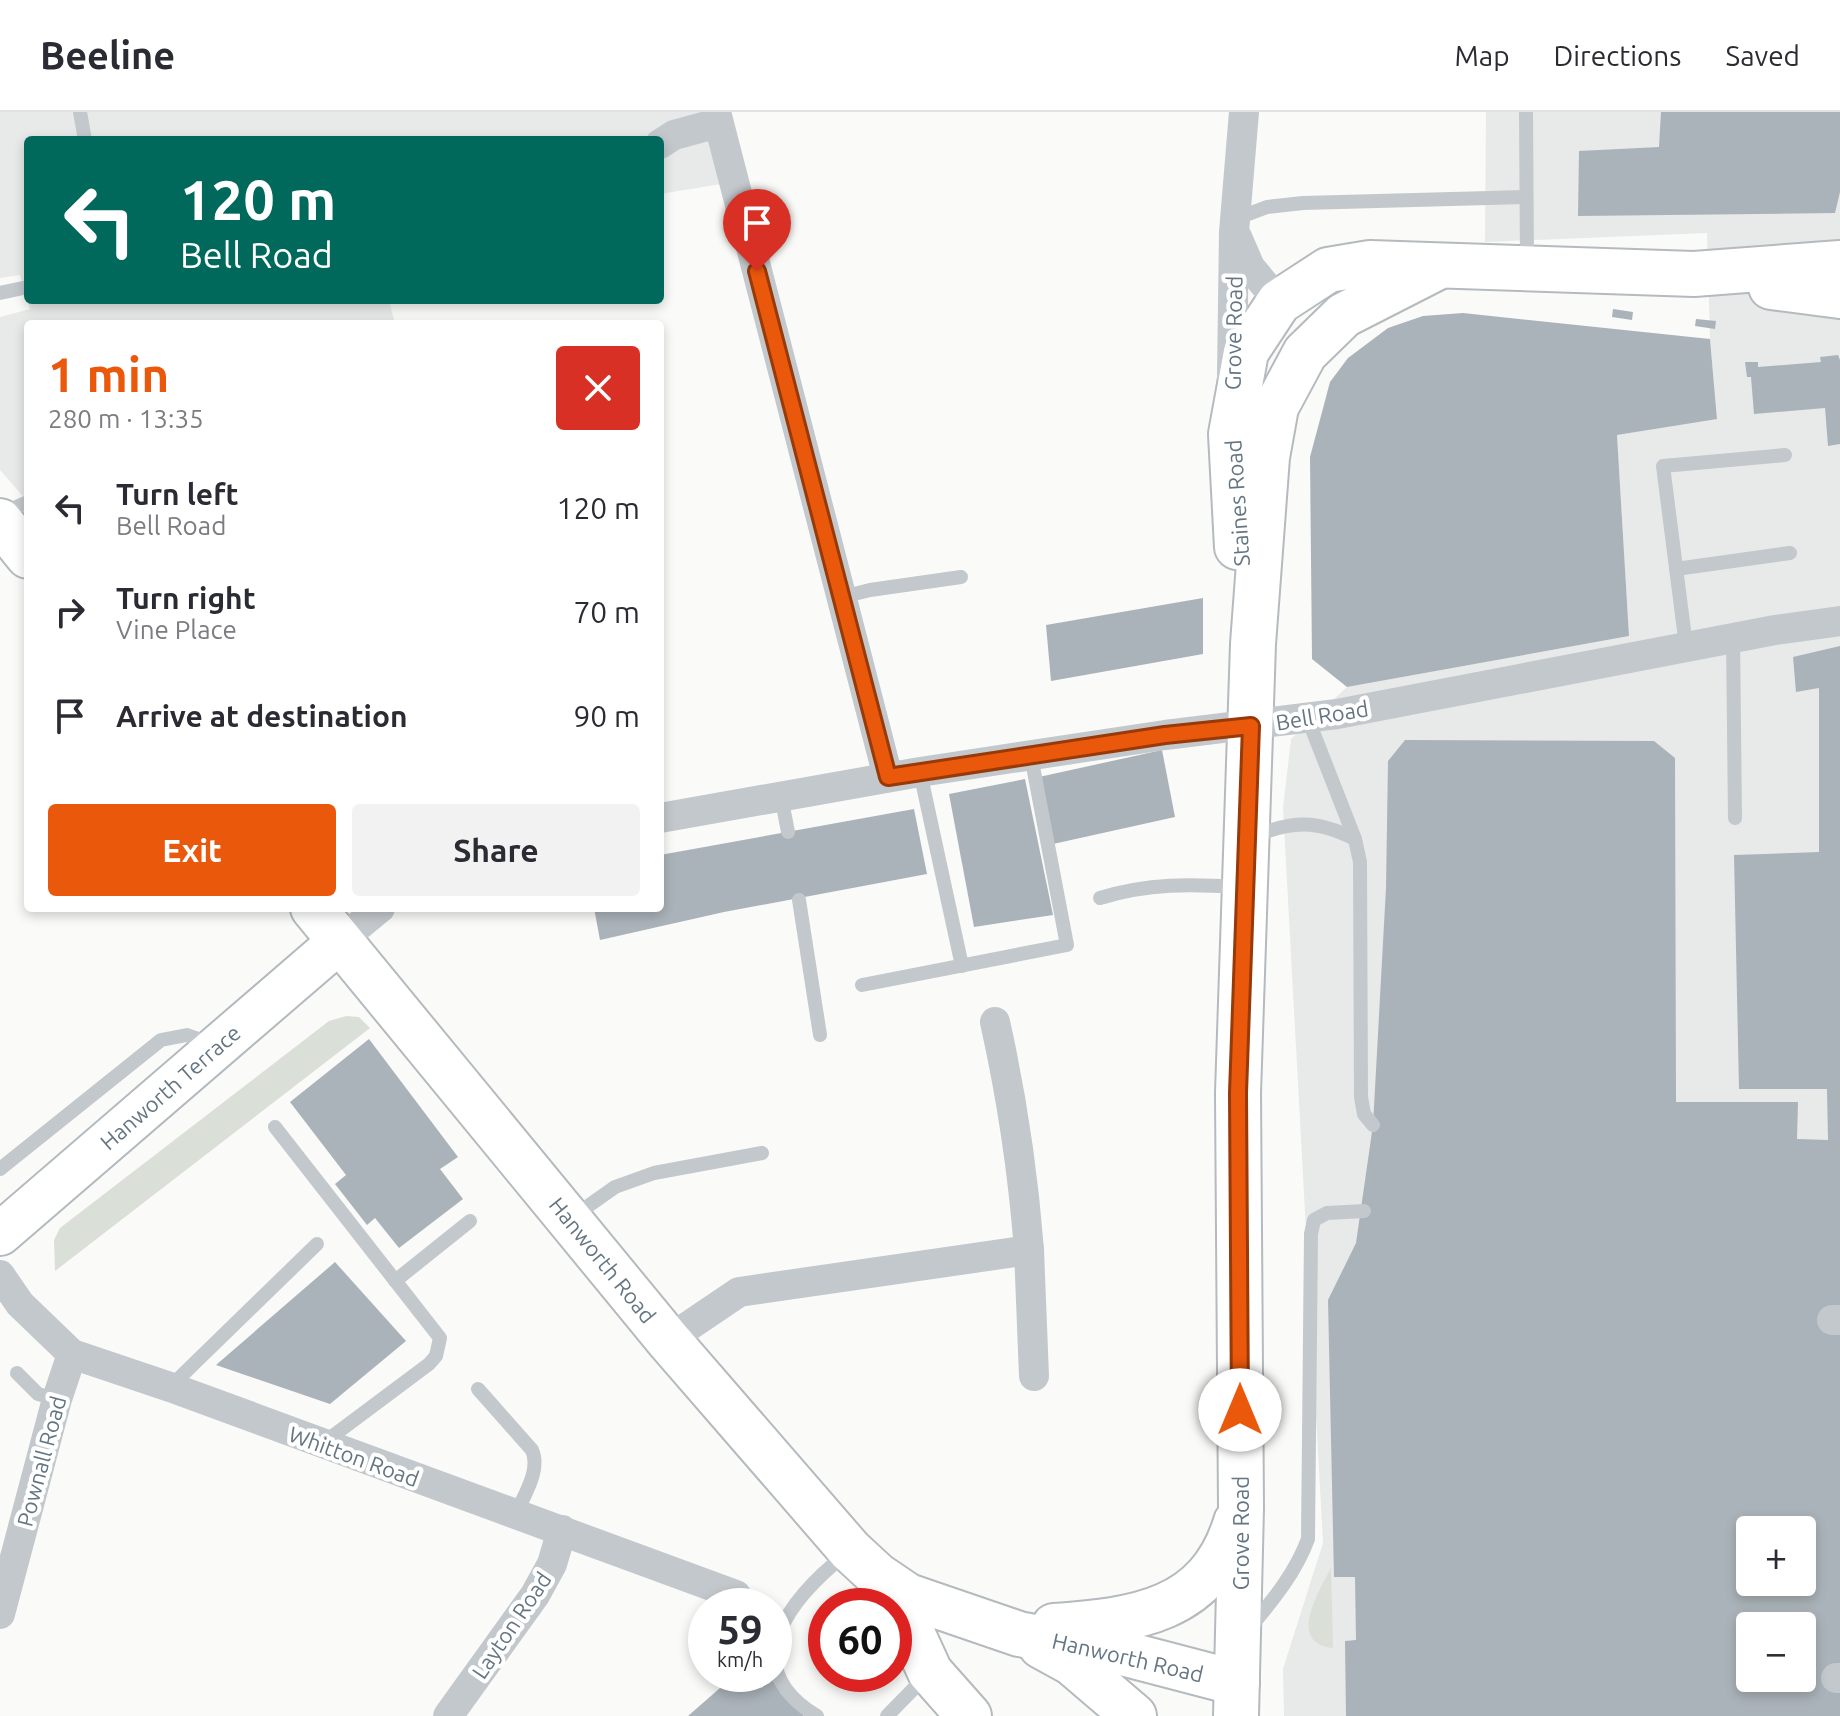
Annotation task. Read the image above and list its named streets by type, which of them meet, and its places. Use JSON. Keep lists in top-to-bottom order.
{
  "streets": {
    "main road": [
      "Grove Road",
      "Staines Road",
      "Hanworth Terrace",
      "Hanworth Road"
    ],
    "street": [
      "Bell Road",
      "Whitton Road",
      "Pownall Road",
      "Layton Road"
    ]
  },
  "crossings": [
    ["Grove Road", "Staines Road"],
    ["Grove Road", "Bell Road"],
    ["Grove Road", "Hanworth Road"],
    ["Staines Road", "Bell Road"],
    ["Hanworth Terrace", "Hanworth Road"],
    ["Whitton Road", "Pownall Road"],
    ["Whitton Road", "Layton Road"]
  ],
  "page": {
    "header": "Beeline",
    "nav": ["Map", "Directions", "Saved"],
    "turn": ["120 m", "Bell Road"],
    "heading": ["1 min", "280 m · 13:35"],
    "list": [
      {
        "name": "Turn left",
        "note": "Bell Road",
        "value": "120 m"
      },
      {
        "name": "Turn right",
        "note": "Vine Place",
        "value": "70 m"
      },
      {
        "name": "Arrive at destination",
        "value": "90 m"
      }
    ],
    "buttons": ["Exit", "Share"],
    "map_buttons": ["+", "−"],
    "speed": "59 km/h",
    "limit": "60"
  }
}
